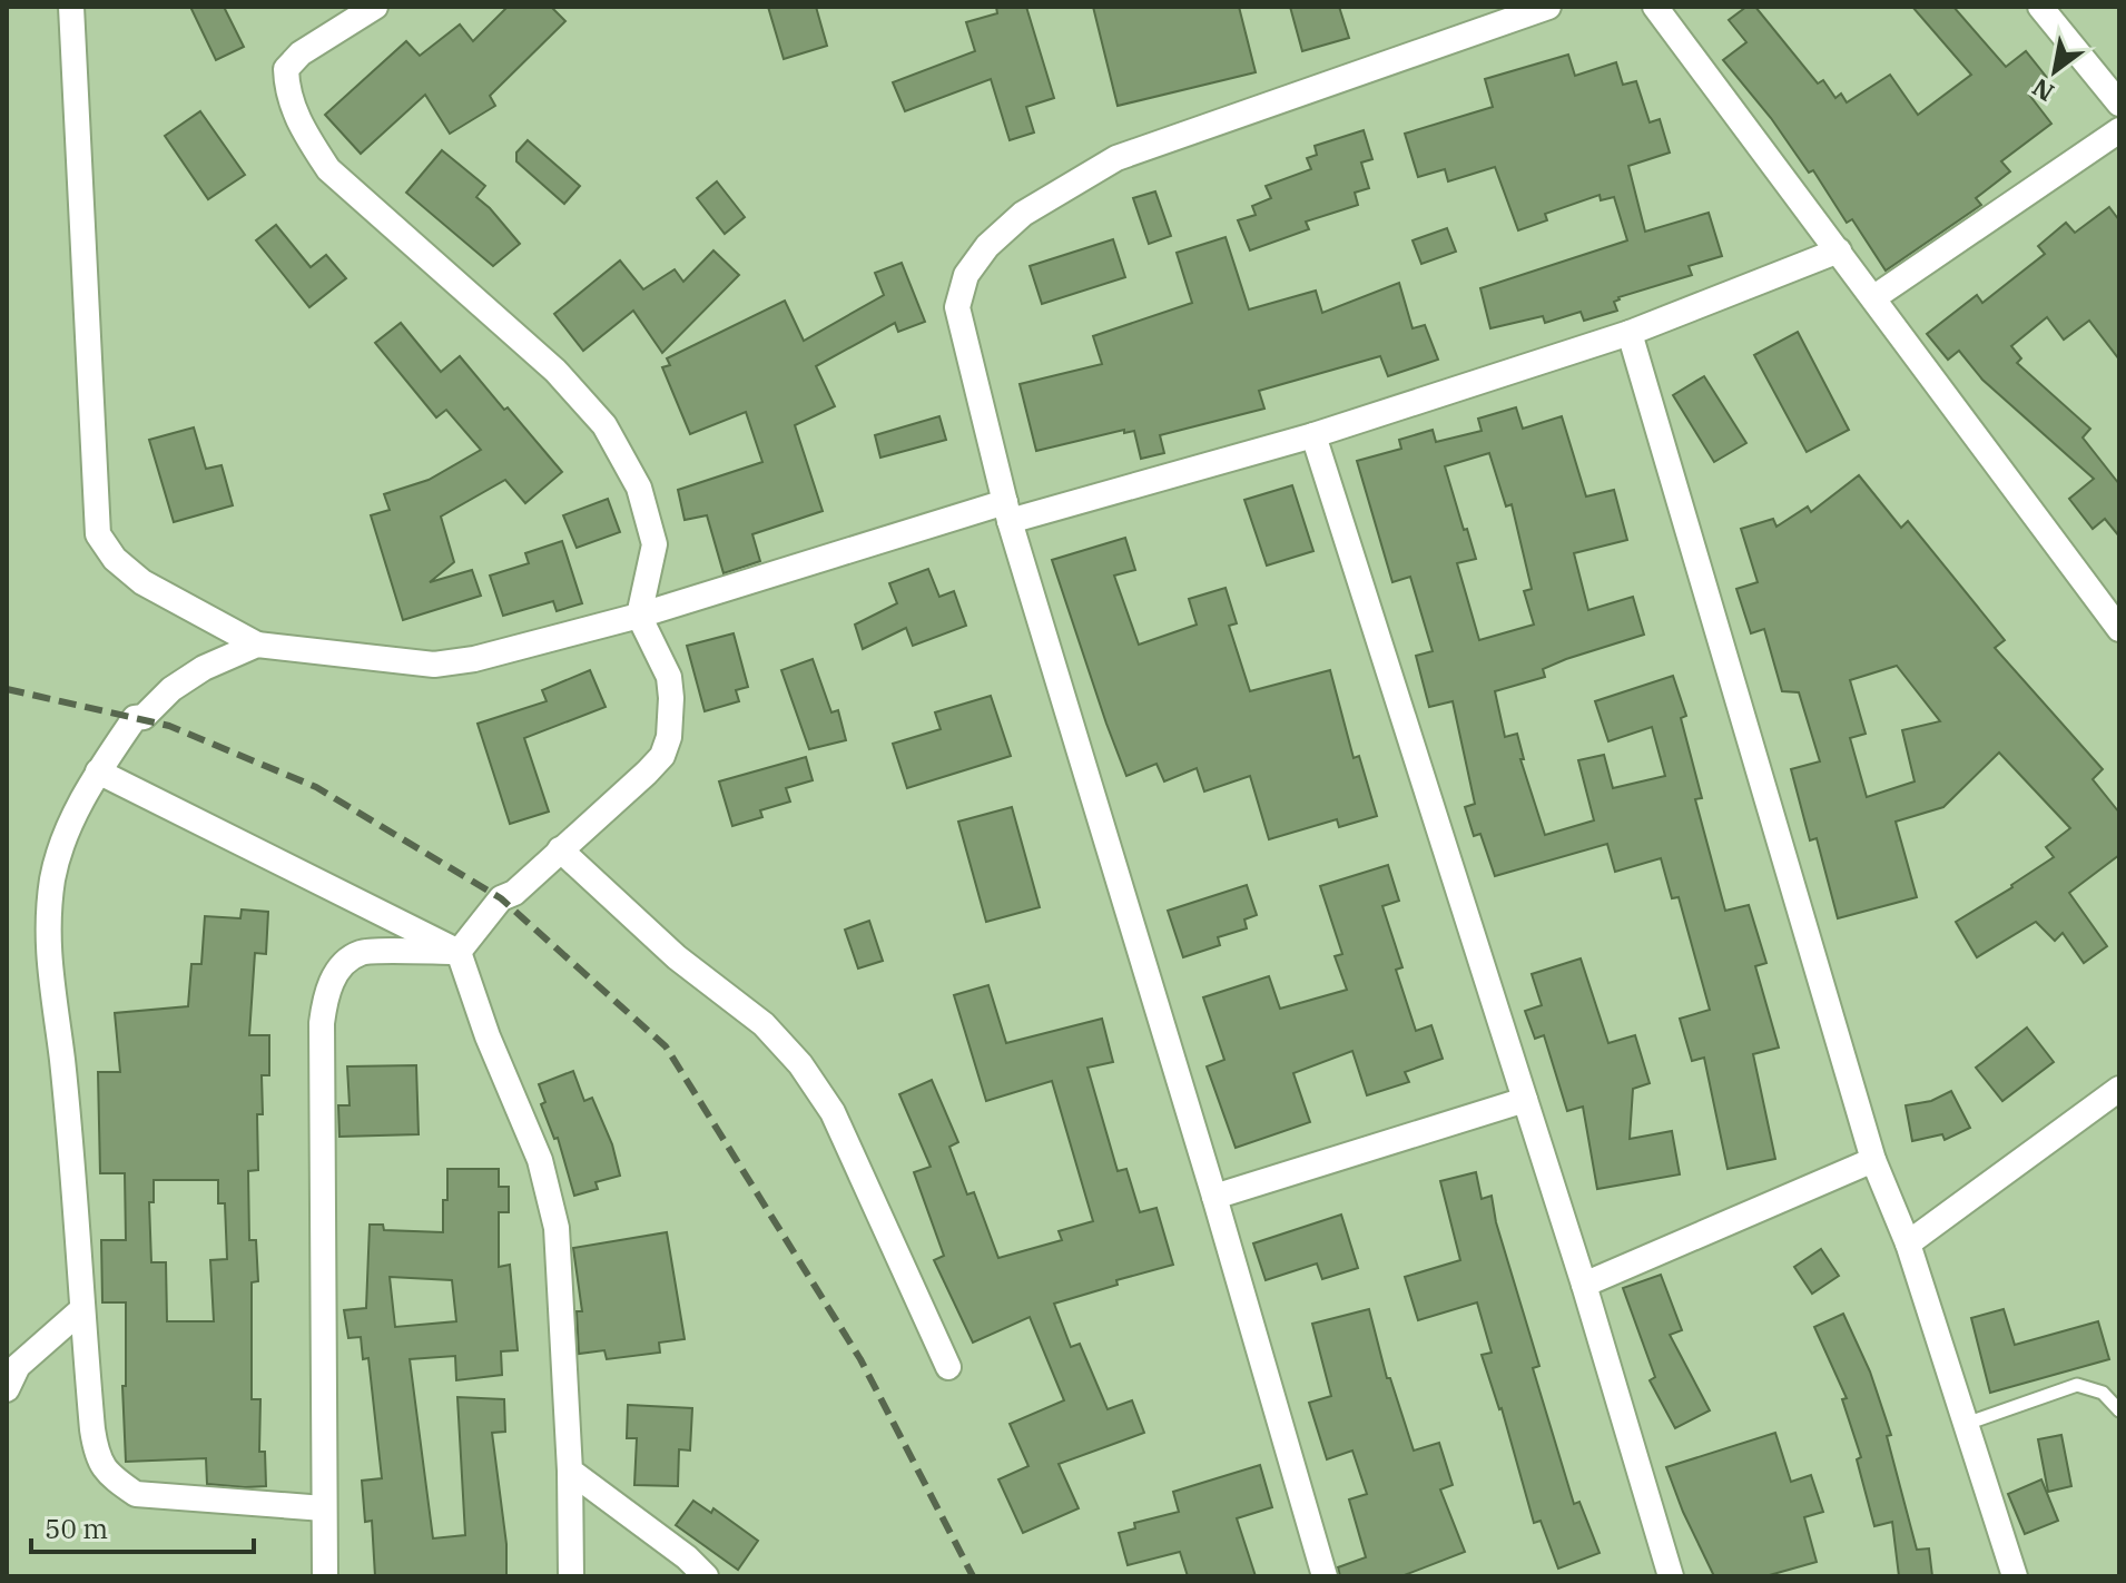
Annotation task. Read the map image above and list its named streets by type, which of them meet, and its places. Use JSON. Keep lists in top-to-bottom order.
{
  "scale_bar": "50 m",
  "north": "bottom left"
}
